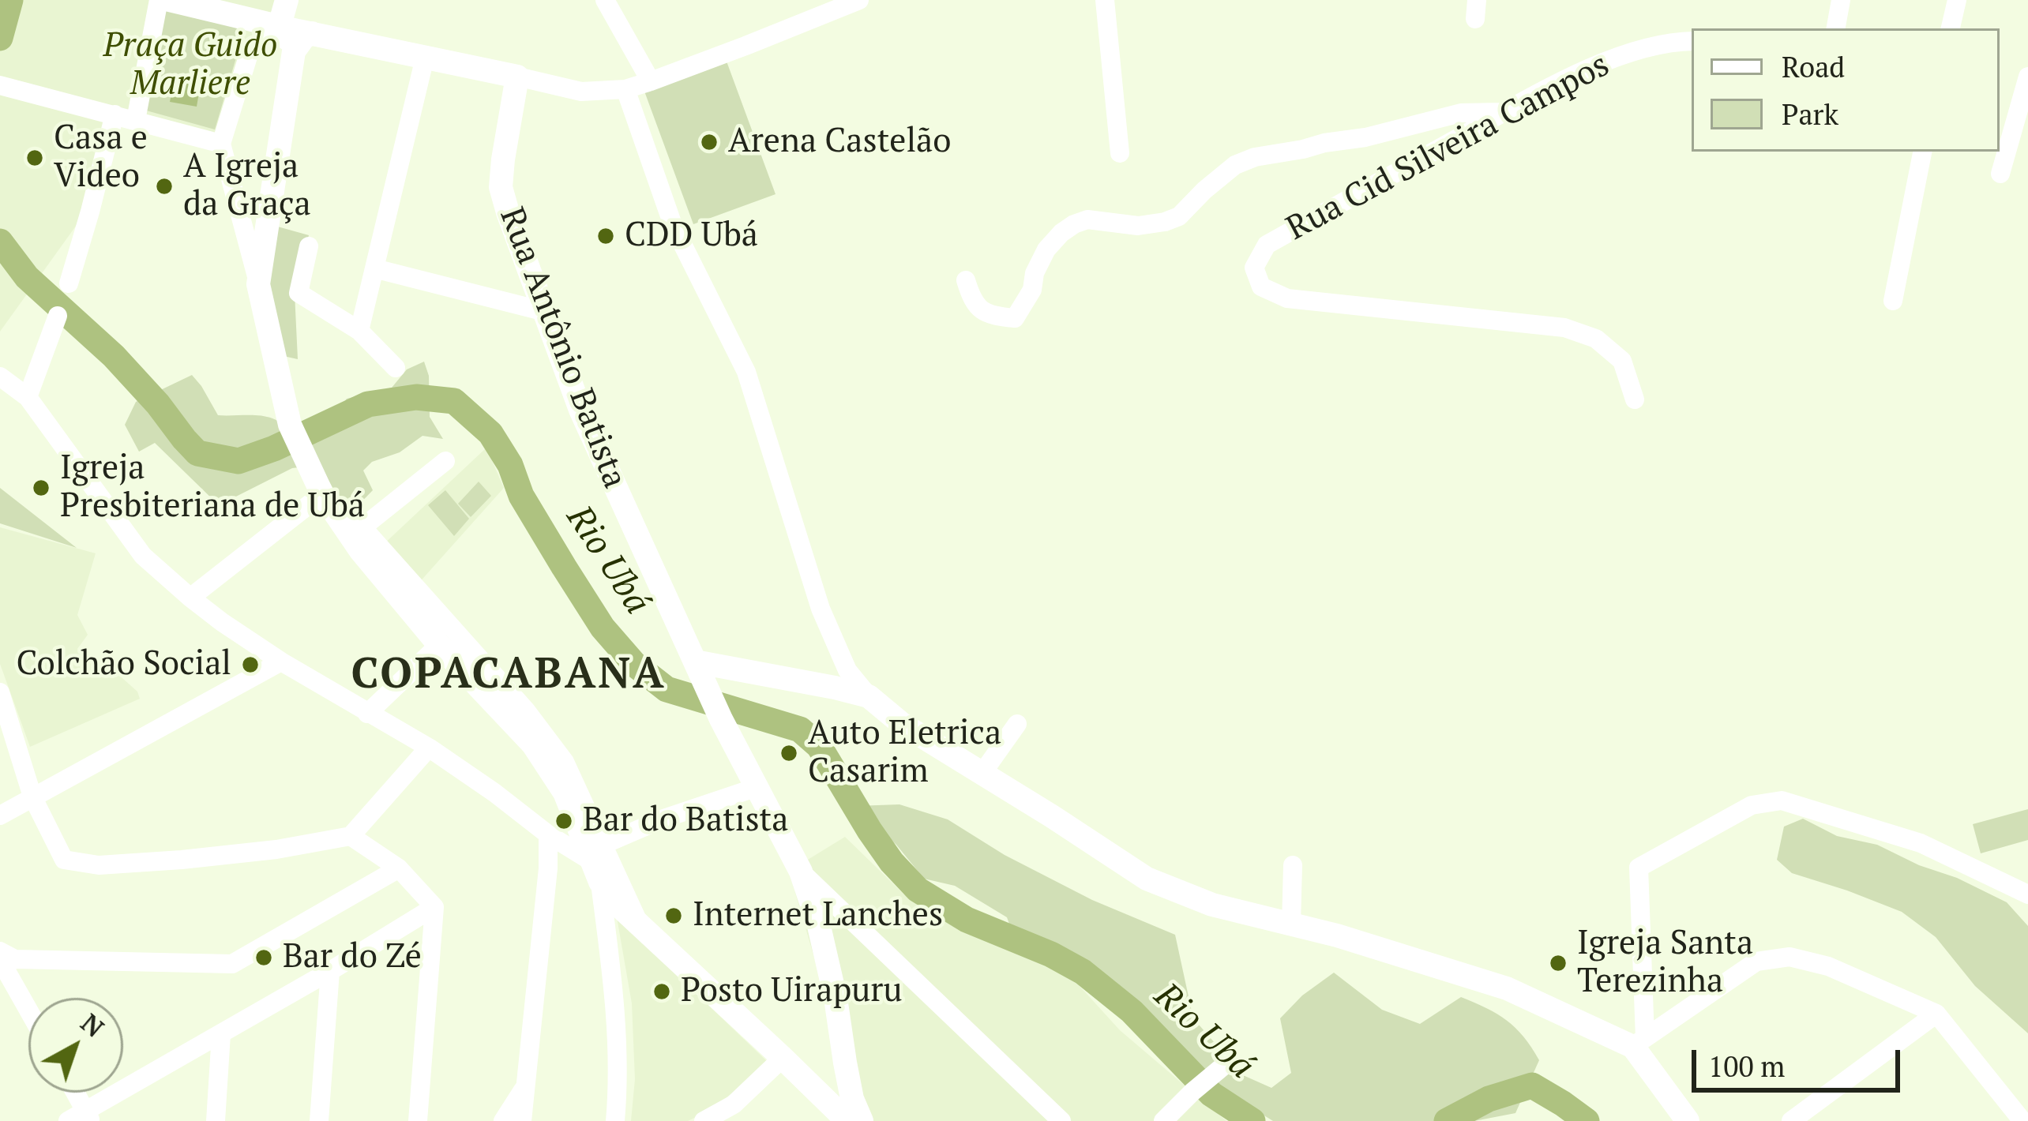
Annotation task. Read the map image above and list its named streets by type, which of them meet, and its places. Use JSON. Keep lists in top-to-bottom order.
{
  "streets": {
    "main road": ["Rua Antônio Batista"],
    "street": ["Rua Cid Silveira Campos"]
  },
  "districts": ["COPACABANA"],
  "water": ["Rio Ubá"],
  "parks": ["Praça Guido Marliere"],
  "places": [
    "Arena Castelão",
    "Casa e Video",
    "A Igreja da Graça",
    "CDD Ubá",
    "Igreja Presbiteriana de Ubá",
    "Colchão Social",
    "Auto Eletrica Casarim",
    "Bar do Batista",
    "Internet Lanches",
    "Bar do Zé",
    "Igreja Santa Terezinha",
    "Posto Uirapuru"
  ],
  "legend": ["Road", "Park"],
  "scale_bar": "100 m",
  "north": "top right"
}
